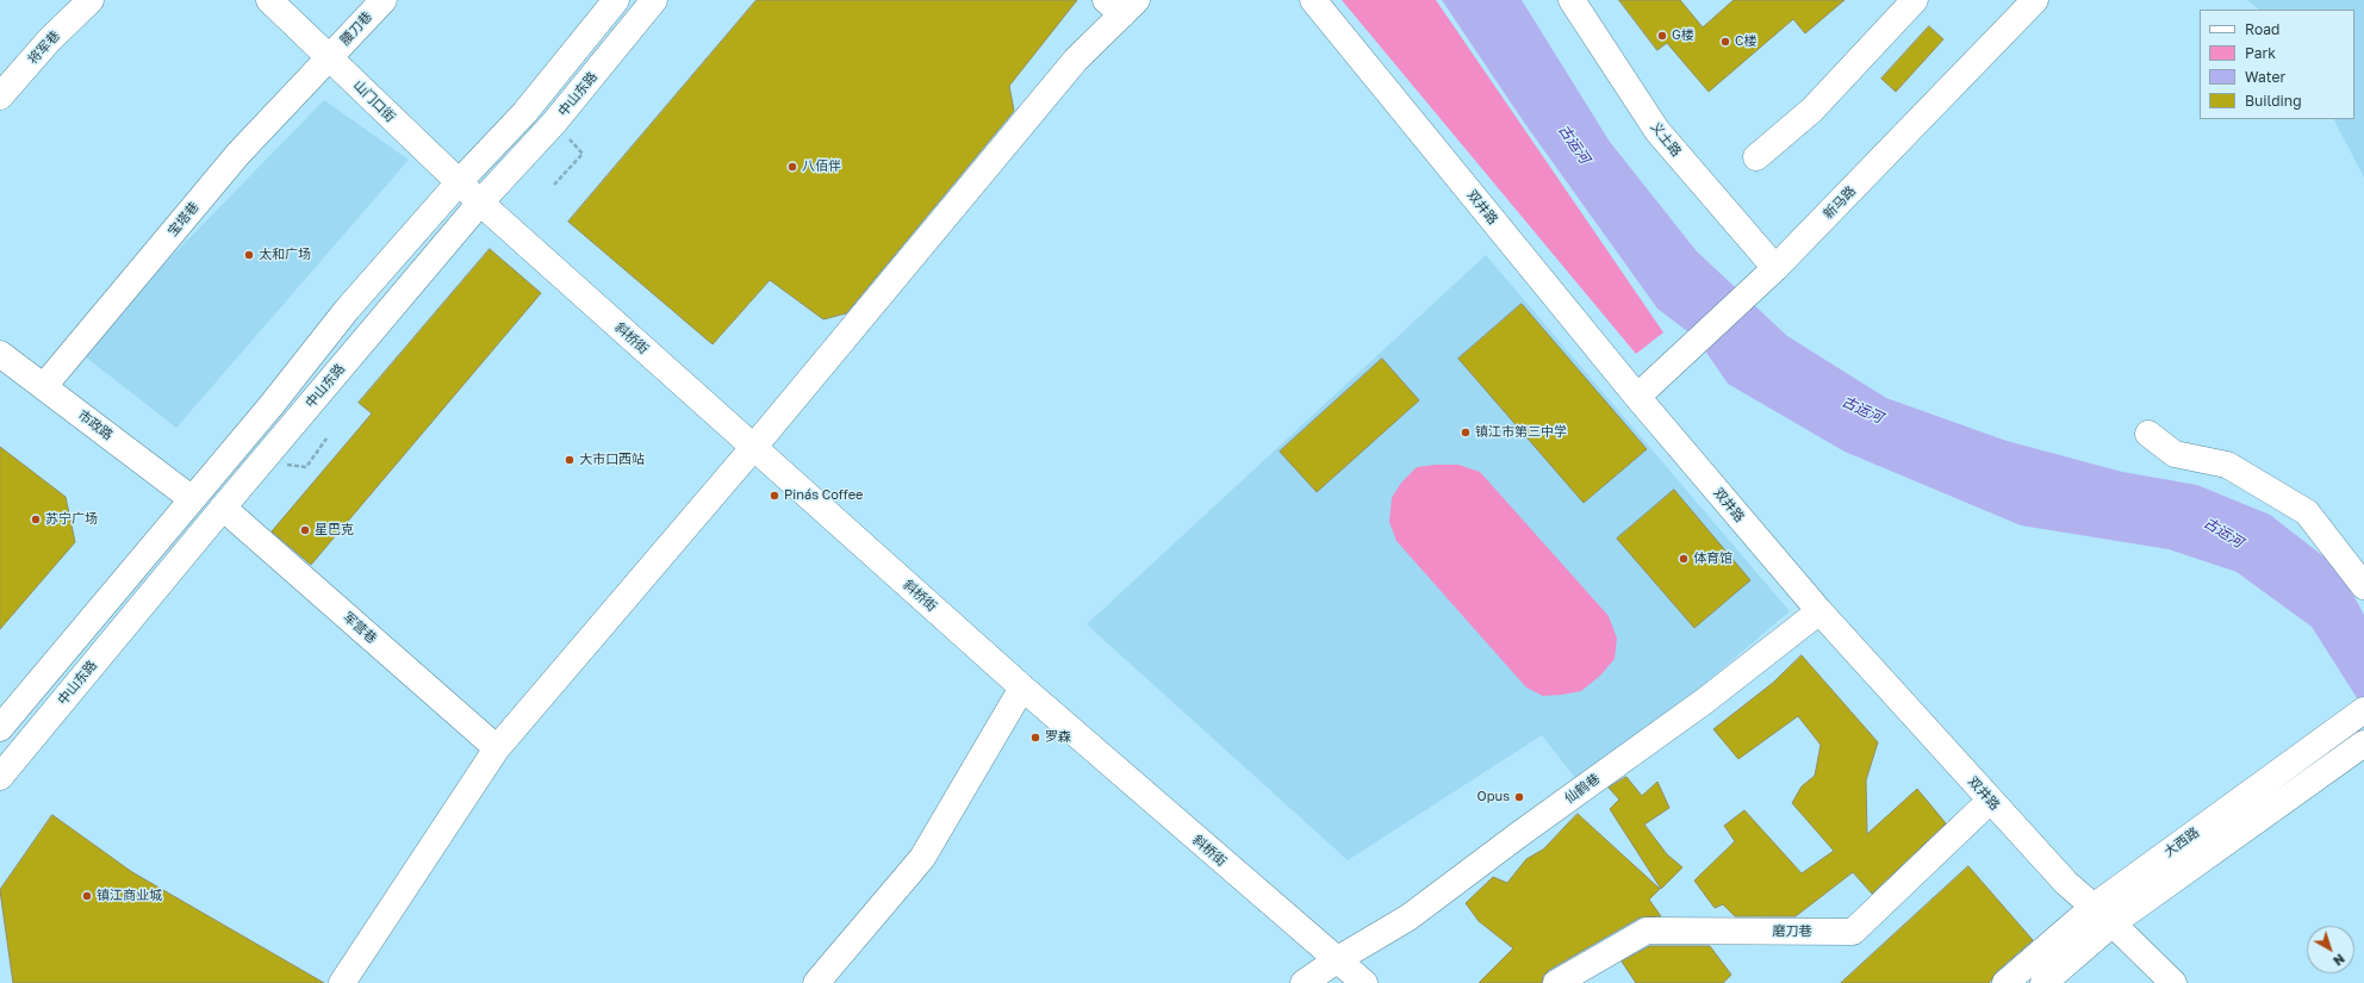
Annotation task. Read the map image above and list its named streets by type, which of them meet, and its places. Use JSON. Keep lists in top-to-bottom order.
{
  "streets": {
    "street": [
      "腰刀巷",
      "将军巷",
      "中山东路",
      "山门口街",
      "义土路",
      "新马路",
      "双井路",
      "宝塔巷",
      "斜桥街",
      "市政路",
      "军营巷",
      "仙鹤巷",
      "大西路",
      "磨刀巷"
    ]
  },
  "crossings": [
    ["腰刀巷", "山门口街"],
    ["腰刀巷", "宝塔巷"],
    ["中山东路", "山门口街"],
    ["中山东路", "斜桥街"],
    ["中山东路", "军营巷"],
    ["山门口街", "宝塔巷"],
    ["山门口街", "斜桥街"],
    ["义土路", "新马路"],
    ["新马路", "双井路"],
    ["双井路", "仙鹤巷"],
    ["双井路", "大西路"],
    ["双井路", "磨刀巷"],
    ["宝塔巷", "市政路"],
    ["斜桥街", "仙鹤巷"]
  ],
  "water": ["古运河"],
  "places": [
    "G楼",
    "C楼",
    "八佰伴",
    "太和广场",
    "镇江市第三中学",
    "大市口西站",
    "Pinás Coffee",
    "苏宁广场",
    "星巴克",
    "体育馆",
    "罗森",
    "Opus",
    "镇江商业城"
  ],
  "legend": [
    "Road",
    "Park",
    "Water",
    "Building"
  ],
  "north": "bottom right"
}
